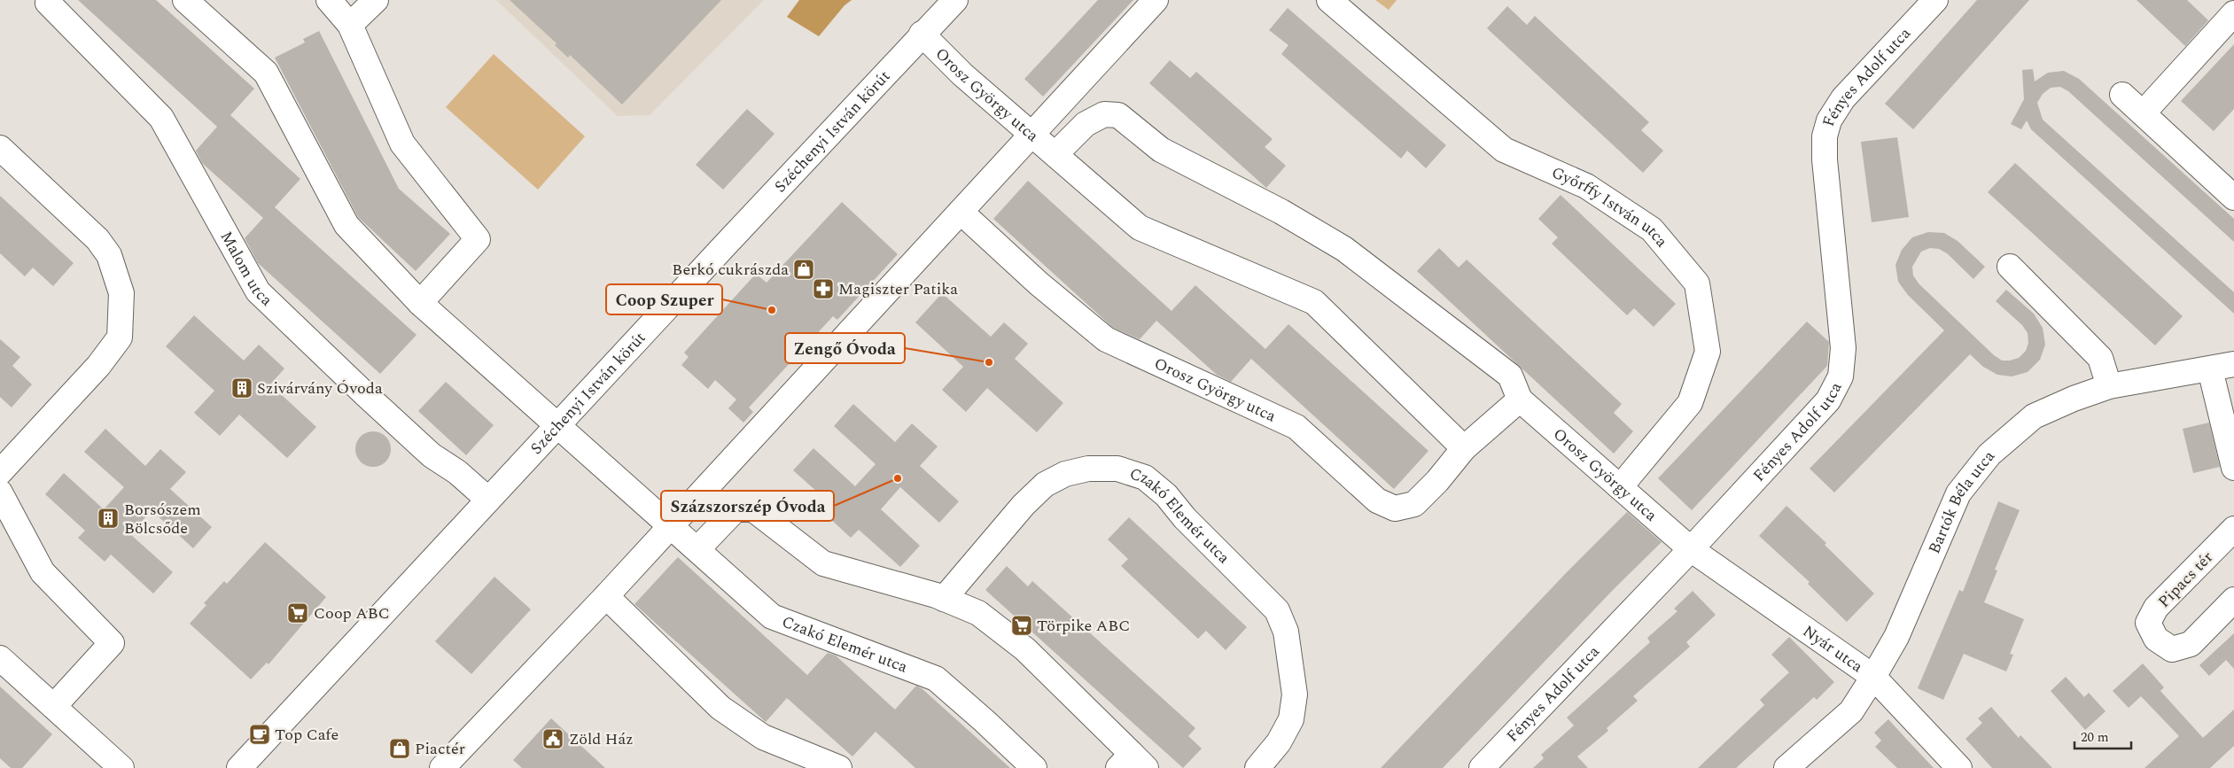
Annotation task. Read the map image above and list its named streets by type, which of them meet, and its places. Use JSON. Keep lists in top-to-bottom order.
{
  "streets": {
    "street": [
      "Fényes Adolf utca",
      "Orosz György utca",
      "Széchenyi István körút",
      "Győrffy István utca",
      "Malom utca",
      "Bartók Béla utca",
      "Czakó Elemér utca",
      "Pipacs tér",
      "Nyár utca"
    ]
  },
  "crossings": [
    ["Fényes Adolf utca", "Orosz György utca"],
    ["Fényes Adolf utca", "Nyár utca"],
    ["Orosz György utca", "Széchenyi István körút"],
    ["Orosz György utca", "Győrffy István utca"],
    ["Orosz György utca", "Nyár utca"],
    ["Széchenyi István körút", "Malom utca"],
    ["Széchenyi István körút", "Czakó Elemér utca"],
    ["Bartók Béla utca", "Nyár utca"]
  ],
  "places": {
    "shop": ["Berkó cukrászda", "Piactér"],
    "pharmacy": ["Magiszter Patika"],
    "other": ["Coop Szuper", "Zengő Óvoda", "Százszorszép Óvoda"],
    "building": ["Szivárvány Óvoda", "Borsószem Bölcsőde"],
    "supermarket": ["Coop ABC", "Törpike ABC"],
    "cafe": ["Top Cafe"],
    "public building": ["Zöld Ház"]
  },
  "scale_bar": "20 m"
}
